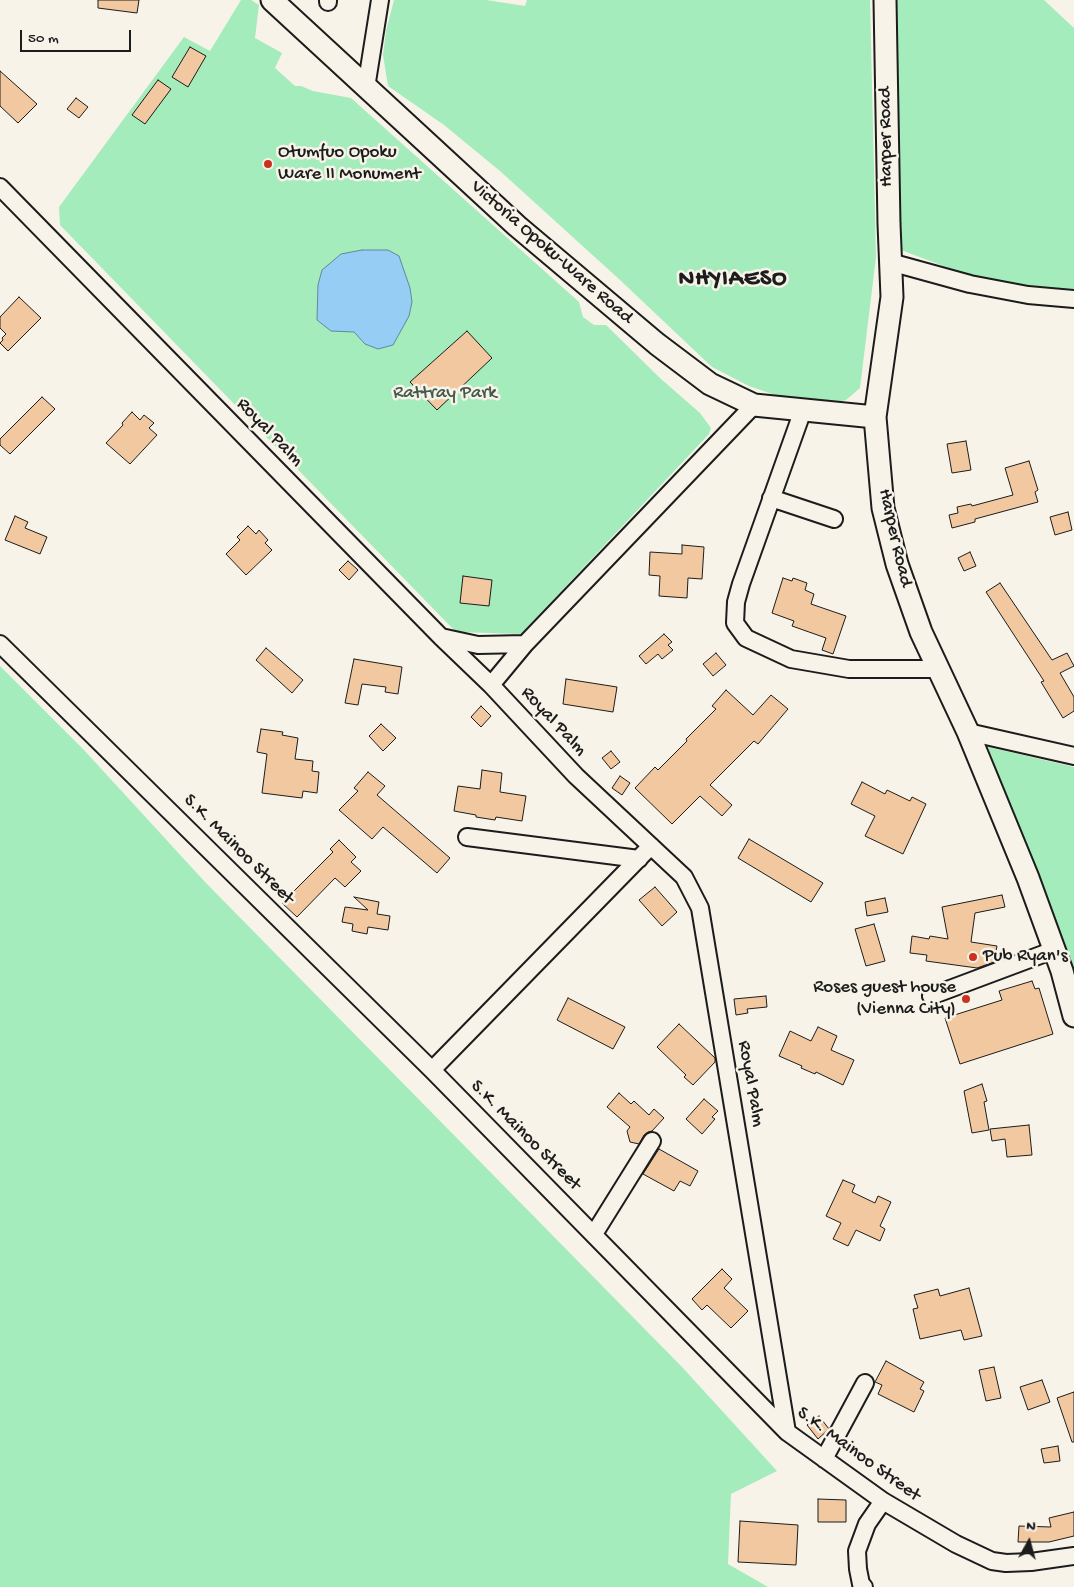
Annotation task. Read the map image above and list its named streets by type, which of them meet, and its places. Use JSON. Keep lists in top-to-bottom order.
{
  "streets": {
    "main road": ["Harper Road", "Victoria Opoku-Ware Road"],
    "street": ["Royal Palm", "S.K. Mainoo Street"]
  },
  "crossings": [
    ["Harper Road", "Victoria Opoku-Ware Road"],
    ["Royal Palm", "S.K. Mainoo Street"]
  ],
  "districts": ["NHYIAESO"],
  "parks": ["Rattray Park"],
  "places": ["Otumfuo Opoku Ware II Monument", "Pub Ryan's", "Roses guest house (Vienna City)"],
  "scale_bar": "50 m",
  "north": "top"
}
